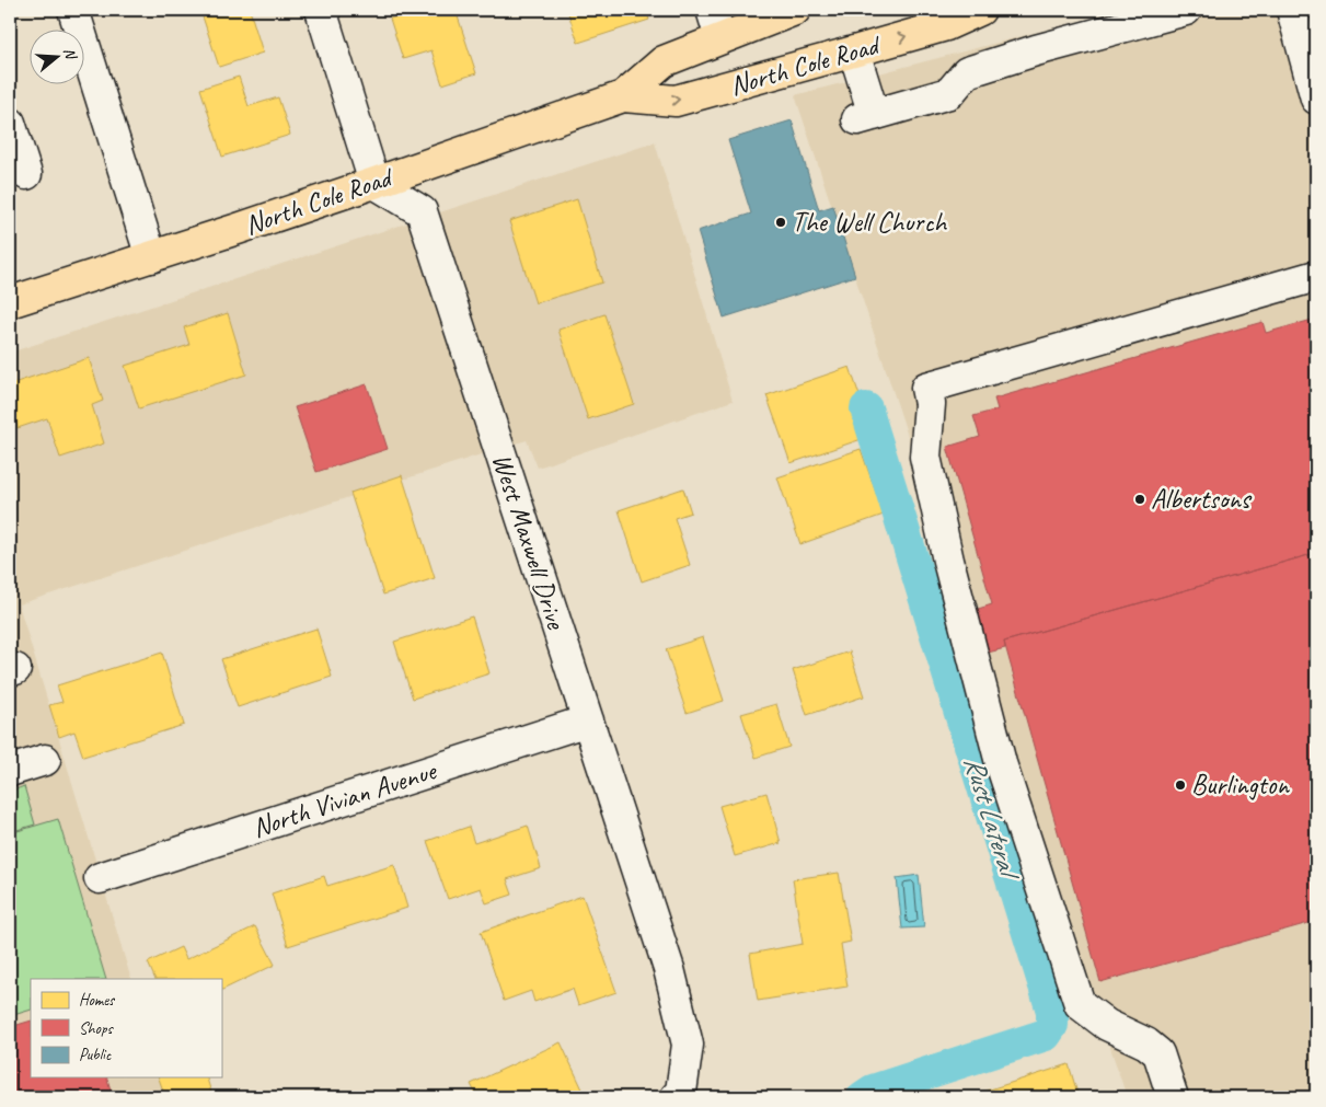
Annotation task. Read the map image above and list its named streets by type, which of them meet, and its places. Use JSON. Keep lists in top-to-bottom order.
{
  "streets": {
    "main road": ["North Cole Road"],
    "street": ["West Maxwell Drive", "North Vivian Avenue"]
  },
  "crossings": [
    ["North Cole Road", "West Maxwell Drive"],
    ["West Maxwell Drive", "North Vivian Avenue"]
  ],
  "water": ["Rust Lateral"],
  "places": ["The Well Church", "Albertsons", "Burlington"],
  "legend": ["Homes", "Shops", "Public"],
  "north": "right"
}
